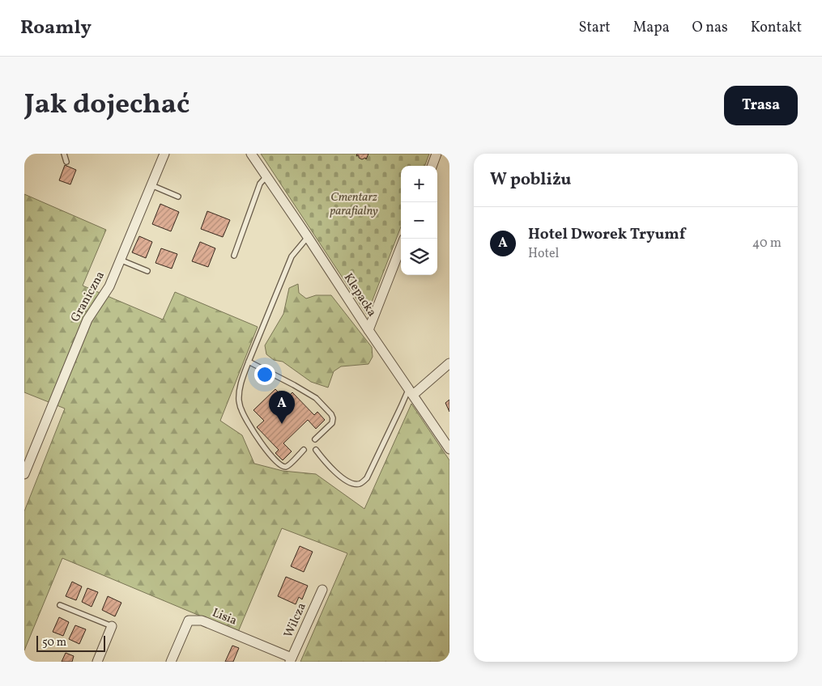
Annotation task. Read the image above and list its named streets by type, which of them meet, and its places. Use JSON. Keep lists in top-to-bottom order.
{
  "streets": {
    "street": [
      "Klepacka",
      "Graniczna",
      "Lisia",
      "Wilcza"
    ]
  },
  "crossings": [
    ["Lisia", "Wilcza"]
  ],
  "parks": ["Cmentarz parafialny"],
  "scale_bar": "50 m",
  "page": {
    "header": "Roamly",
    "nav": [
      "Start",
      "Mapa",
      "O nas",
      "Kontakt"
    ],
    "title": "Jak dojechać",
    "buttons": "Trasa",
    "heading": "W pobliżu",
    "map_buttons": ["+", "−"],
    "list": [
      {
        "mark": "A",
        "name": "Hotel Dworek Tryumf",
        "note": "Hotel",
        "value": "40 m"
      }
    ],
    "pins": "A",
    "scale": "50 m"
  }
}
